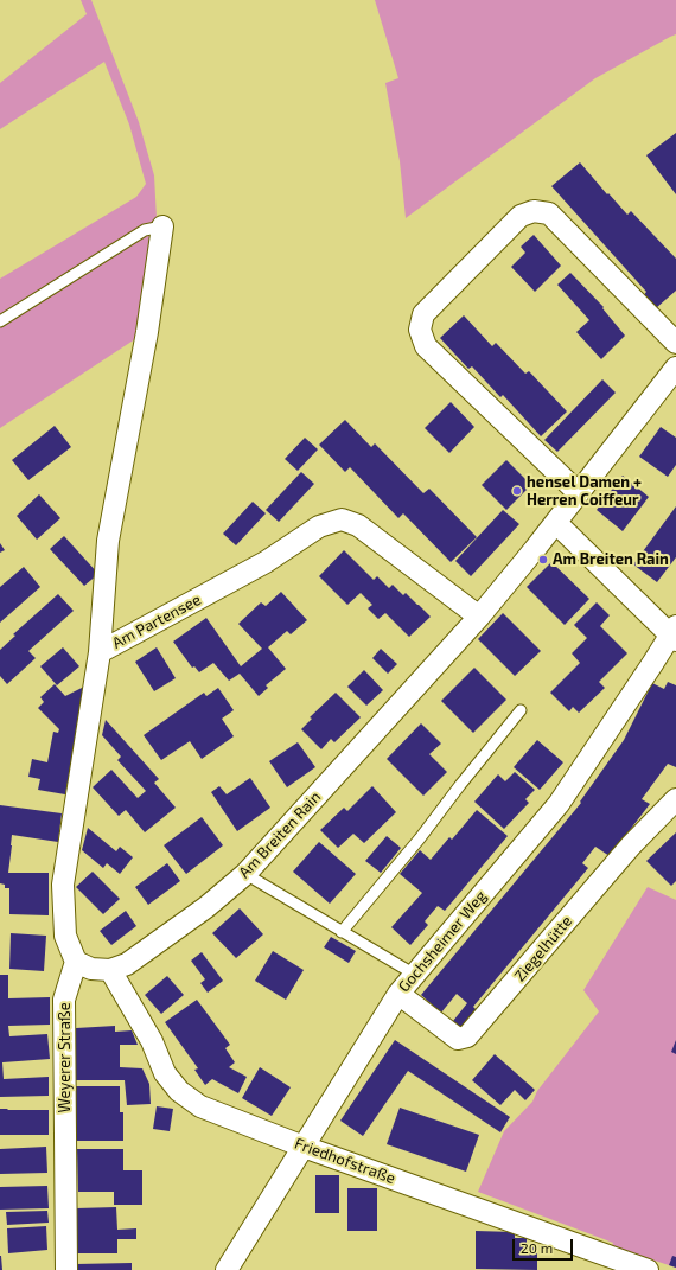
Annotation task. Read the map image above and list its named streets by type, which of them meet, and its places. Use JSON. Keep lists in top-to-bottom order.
{
  "streets": {
    "street": [
      "Am Partensee",
      "Am Breiten Rain",
      "Gochsheimer Weg",
      "Ziegelhütte",
      "Weyerer Straße",
      "Friedhofstraße"
    ]
  },
  "crossings": [
    ["Am Partensee", "Am Breiten Rain"],
    ["Am Breiten Rain", "Friedhofstraße"],
    ["Gochsheimer Weg", "Ziegelhütte"],
    ["Gochsheimer Weg", "Friedhofstraße"]
  ],
  "places": ["hensel Damen + Herren Coiffeur", "Am Breiten Rain"],
  "scale_bar": "20 m"
}
